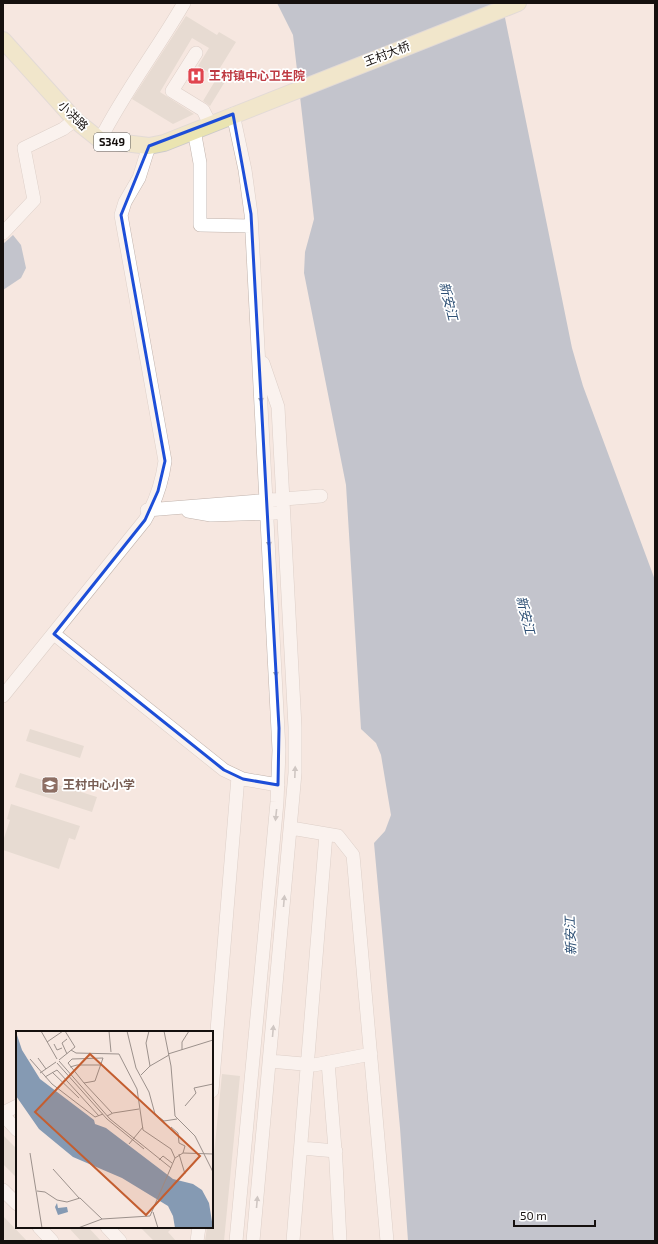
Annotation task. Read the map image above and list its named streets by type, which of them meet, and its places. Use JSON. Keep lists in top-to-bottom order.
{
  "streets": {
    "main road": ["王村大桥", "小洪路", "S349"]
  },
  "crossings": [
    ["王村大桥", "S349"],
    ["小洪路", "S349"]
  ],
  "water": ["新安江"],
  "places": {
    "hospital": ["王村镇中心卫生院"],
    "school or university": ["王村中心小学"]
  },
  "scale_bar": "50 m"
}
